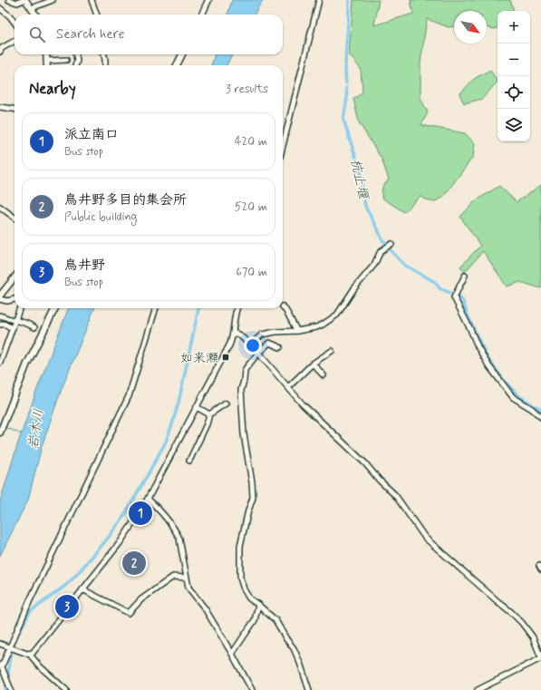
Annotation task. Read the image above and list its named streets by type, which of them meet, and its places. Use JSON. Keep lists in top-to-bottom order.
{
  "water": ["杭止堰", "岩木川"],
  "places": {
    "transit": ["如来瀬"]
  },
  "north": "bottom right",
  "page": {
    "map_buttons": ["+", "−"],
    "search": "Search here",
    "heading": ["Nearby", "3 results"],
    "list": [
      {
        "mark": "1",
        "name": "派立南口",
        "note": "Bus stop",
        "value": "420 m"
      },
      {
        "mark": "2",
        "name": "鳥井野多目的集会所",
        "note": "Public building",
        "value": "520 m"
      },
      {
        "mark": "3",
        "name": "鳥井野",
        "note": "Bus stop",
        "value": "670 m"
      }
    ],
    "pins": ["1", "2", "3"]
  }
}
